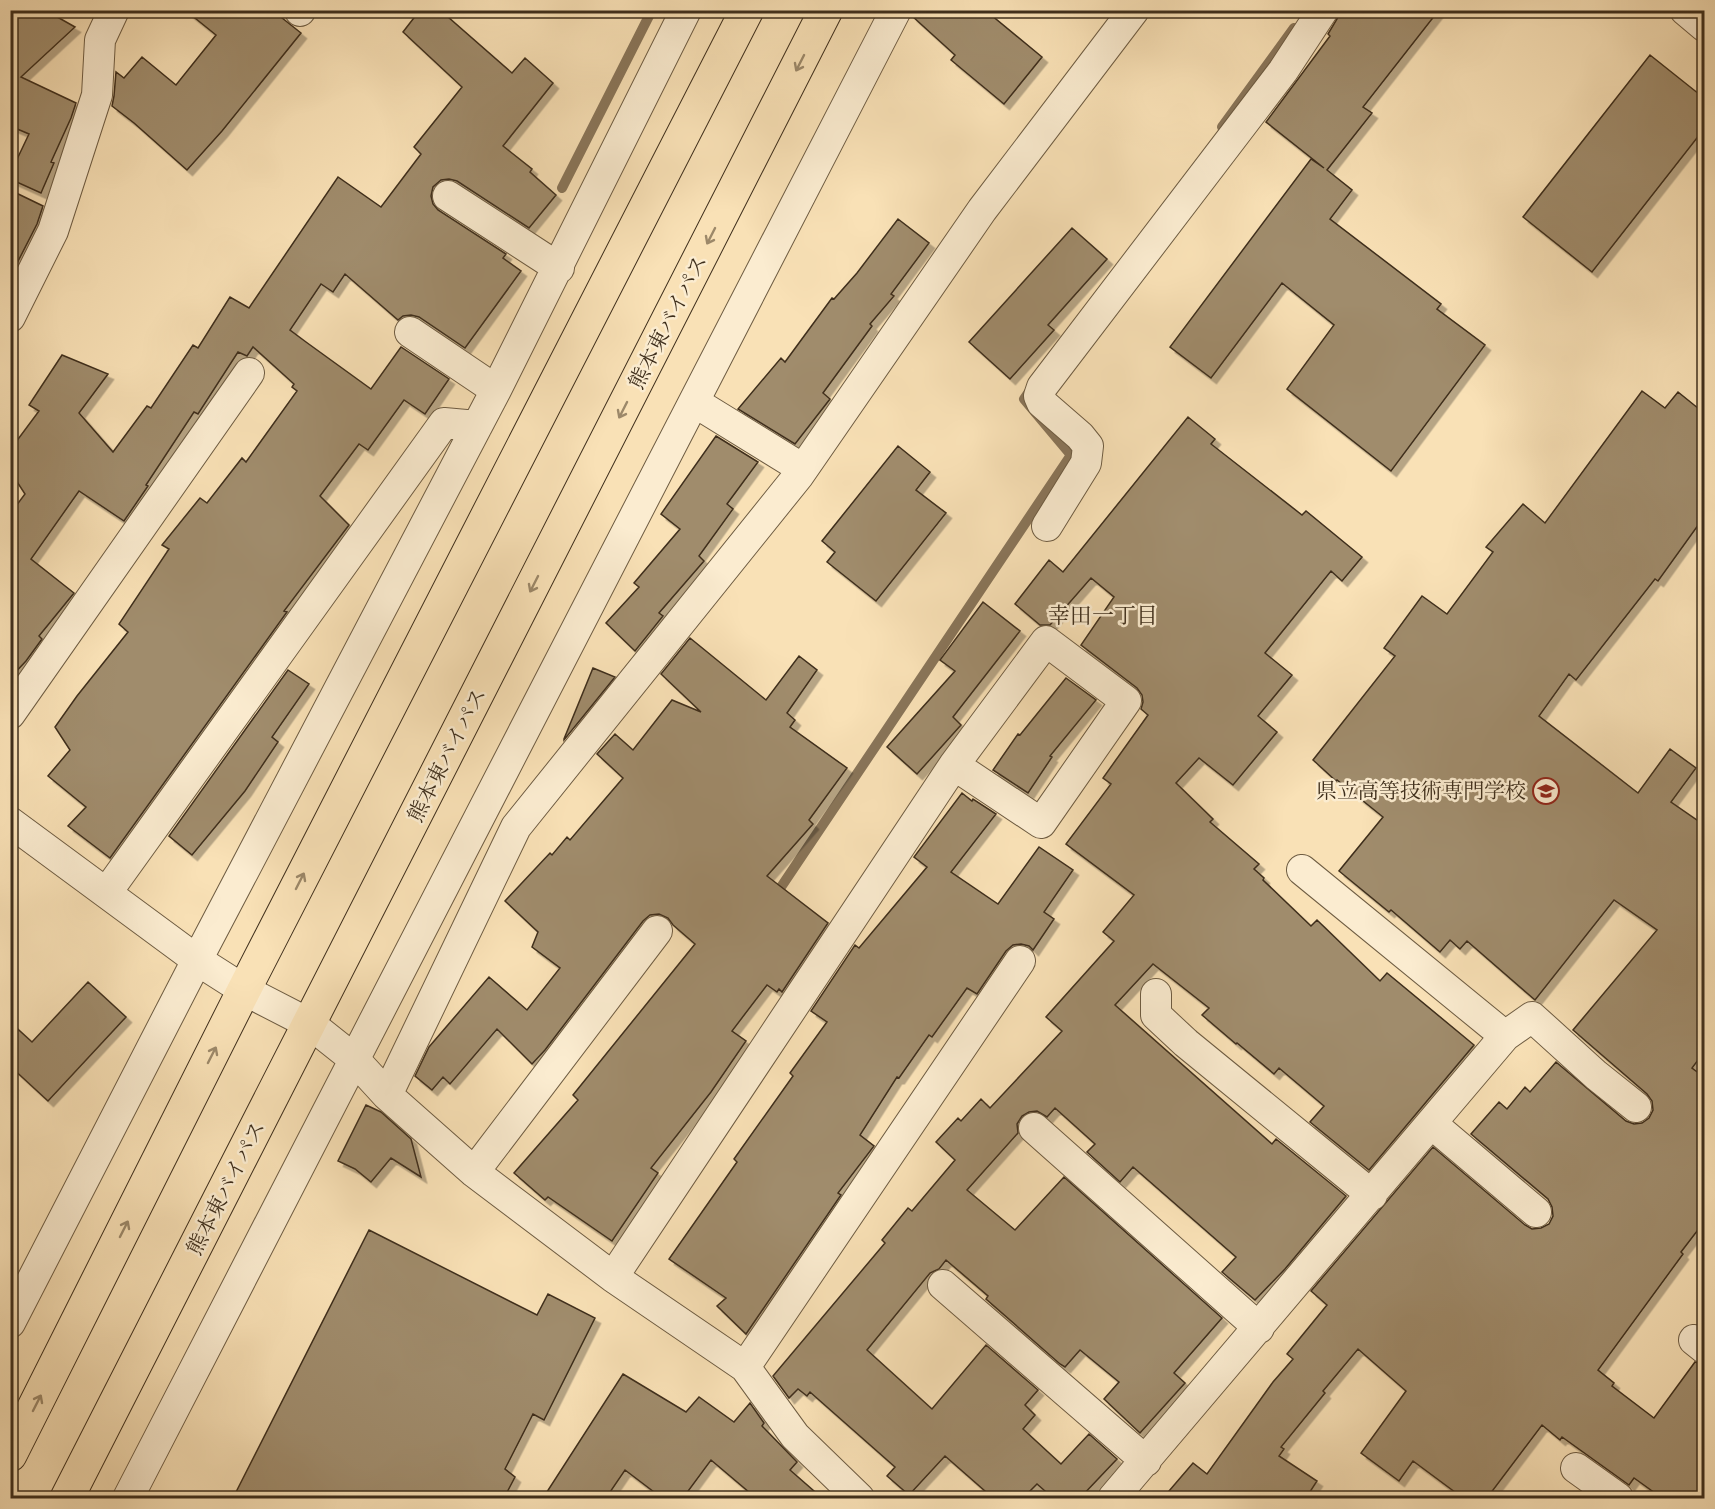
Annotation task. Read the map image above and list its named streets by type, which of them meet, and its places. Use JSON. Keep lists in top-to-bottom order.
{
  "streets": {
    "highway": ["熊本東バイパス"]
  },
  "districts": ["幸田一丁目"],
  "places": {
    "school or university": ["県立高等技術専門学校"]
  }
}
